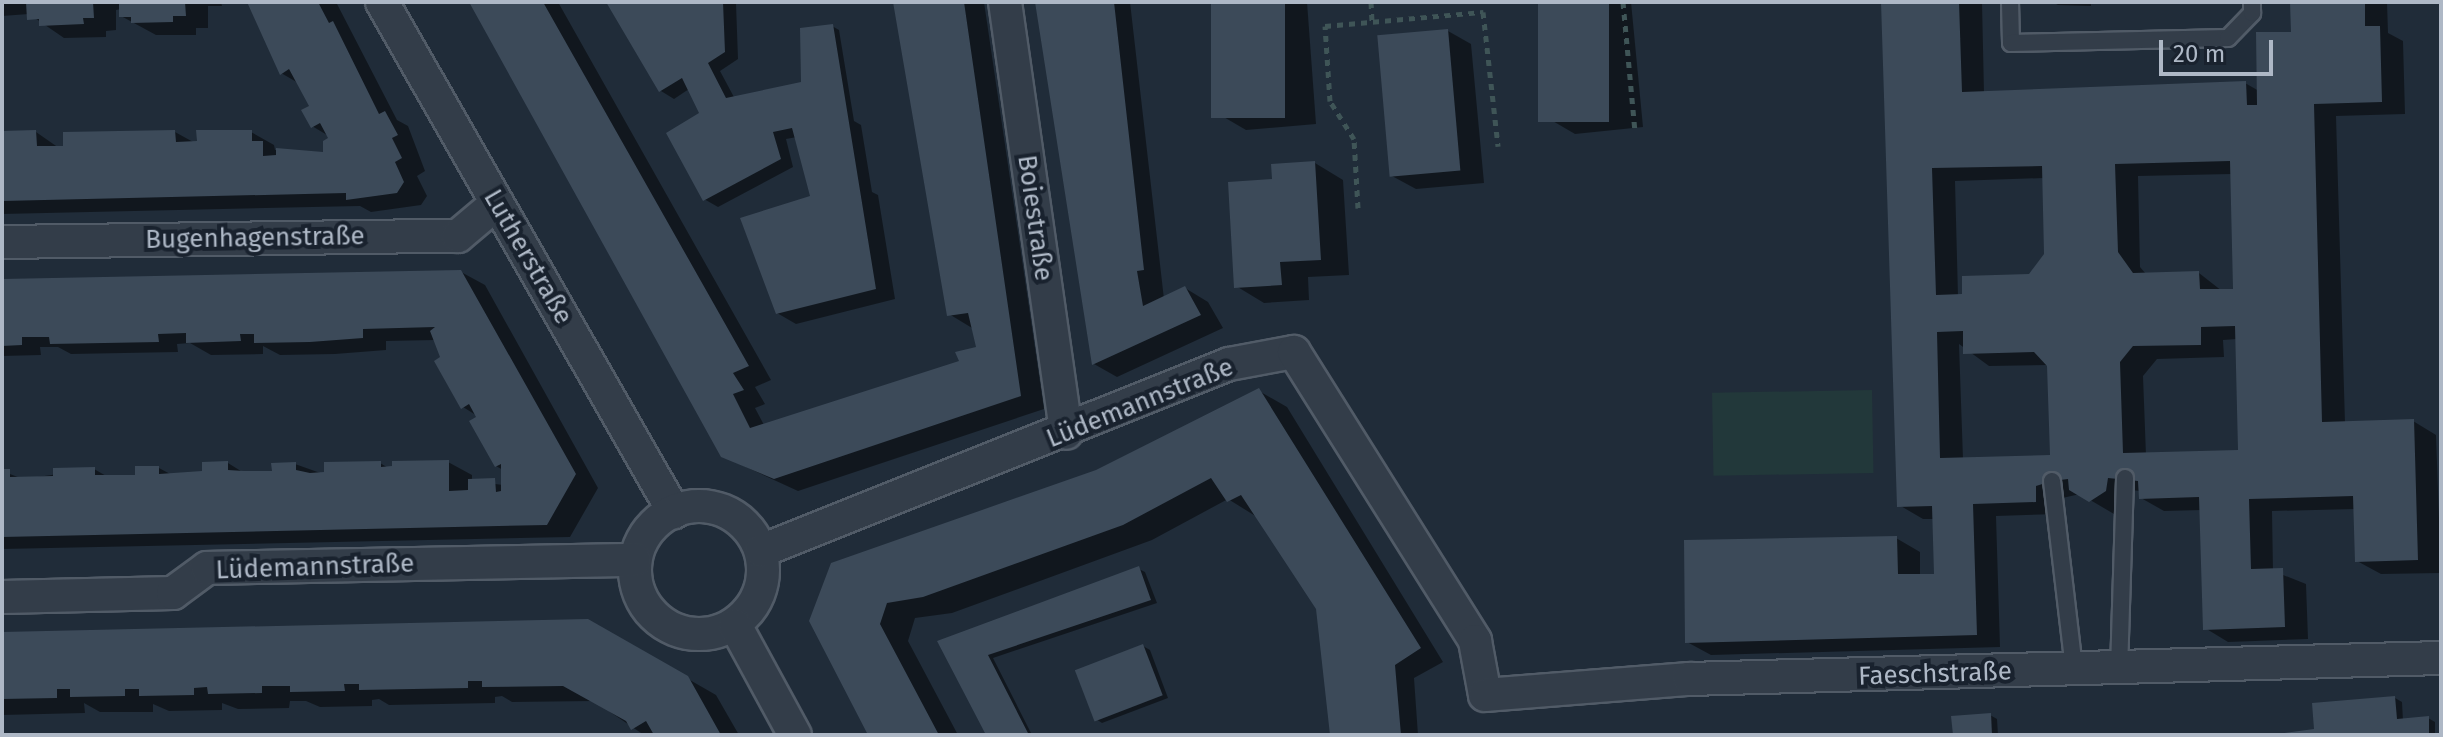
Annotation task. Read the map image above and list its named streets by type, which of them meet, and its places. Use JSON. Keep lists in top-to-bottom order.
{
  "streets": {
    "street": [
      "Boiestraße",
      "Bugenhagenstraße",
      "Lutherstraße",
      "Lüdemannstraße",
      "Faeschstraße"
    ]
  },
  "crossings": [
    ["Boiestraße", "Lüdemannstraße"],
    ["Bugenhagenstraße", "Lutherstraße"],
    ["Lutherstraße", "Lüdemannstraße"],
    ["Lüdemannstraße", "Faeschstraße"]
  ],
  "scale_bar": "20 m"
}
